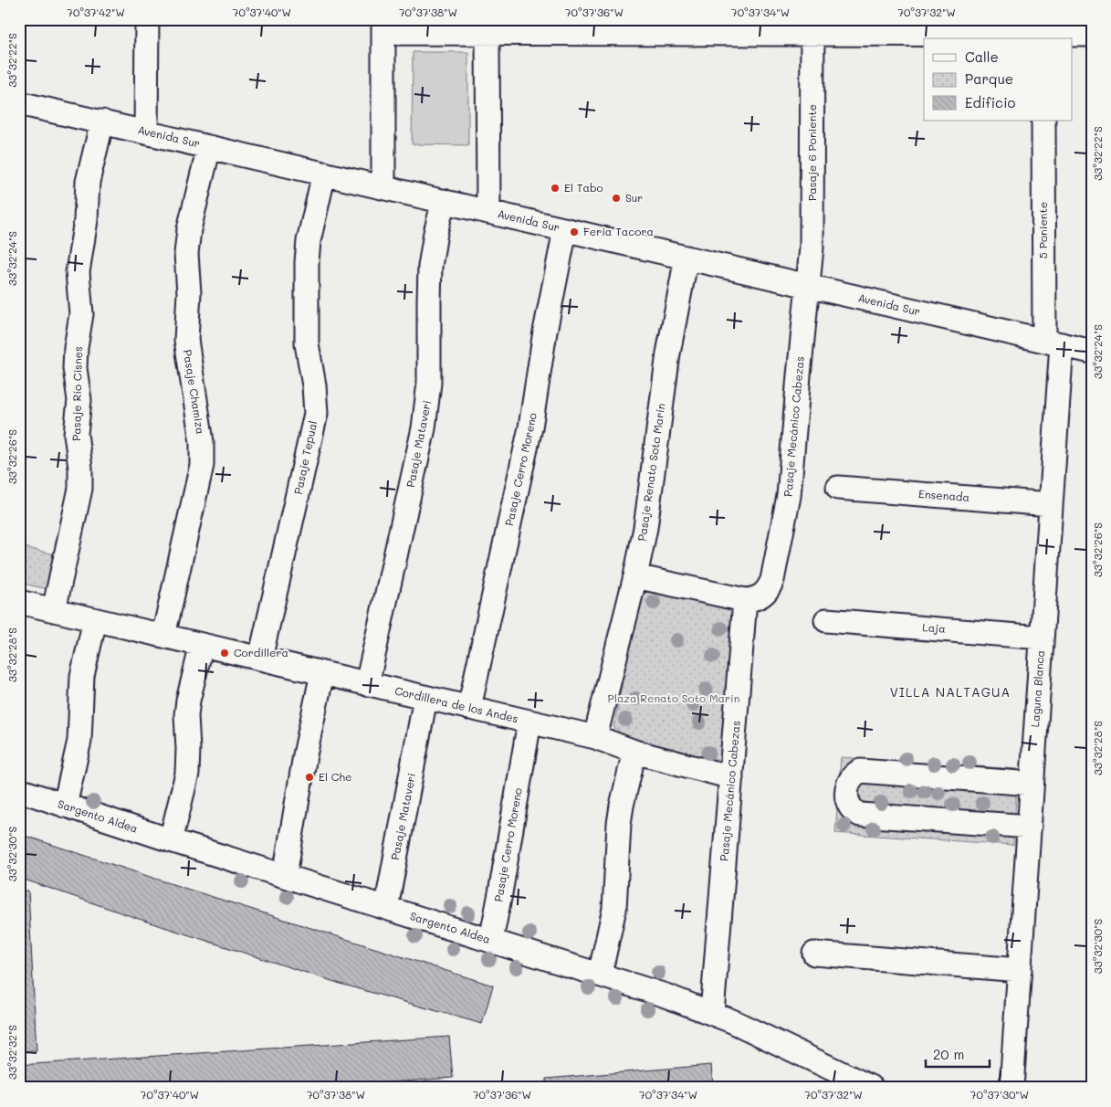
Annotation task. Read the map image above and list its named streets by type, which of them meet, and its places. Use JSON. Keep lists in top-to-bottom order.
{
  "streets": {
    "street": [
      "Avenida Sur",
      "Pasaje 6 Poniente",
      "5 Poniente",
      "Pasaje Chamiza",
      "Pasaje Río Cisnes",
      "Pasaje Mecánico Cabezas",
      "Pasaje Mataveri",
      "Pasaje Tepual",
      "Pasaje Cerro Moreno",
      "Pasaje Renato Soto Marín",
      "Ensenada",
      "Laja",
      "Laguna Blanca",
      "Cordillera de los Andes",
      "Sargento Aldea"
    ]
  },
  "crossings": [
    ["Avenida Sur", "Pasaje 6 Poniente"],
    ["Avenida Sur", "5 Poniente"],
    ["Avenida Sur", "Pasaje Chamiza"],
    ["Avenida Sur", "Pasaje Río Cisnes"],
    ["Avenida Sur", "Pasaje Mecánico Cabezas"],
    ["Avenida Sur", "Pasaje Mataveri"],
    ["Avenida Sur", "Pasaje Tepual"],
    ["Avenida Sur", "Pasaje Cerro Moreno"],
    ["Avenida Sur", "Pasaje Renato Soto Marín"],
    ["Avenida Sur", "Laguna Blanca"],
    ["Pasaje 6 Poniente", "Pasaje Mecánico Cabezas"],
    ["5 Poniente", "Laguna Blanca"],
    ["Pasaje Chamiza", "Cordillera de los Andes"],
    ["Pasaje Río Cisnes", "Cordillera de los Andes"],
    ["Pasaje Mecánico Cabezas", "Cordillera de los Andes"],
    ["Pasaje Mecánico Cabezas", "Sargento Aldea"],
    ["Pasaje Mataveri", "Cordillera de los Andes"],
    ["Pasaje Mataveri", "Sargento Aldea"],
    ["Pasaje Tepual", "Cordillera de los Andes"],
    ["Pasaje Cerro Moreno", "Cordillera de los Andes"],
    ["Pasaje Cerro Moreno", "Sargento Aldea"],
    ["Pasaje Renato Soto Marín", "Cordillera de los Andes"],
    ["Ensenada", "Laguna Blanca"],
    ["Laja", "Laguna Blanca"]
  ],
  "districts": ["VILLA NALTAGUA"],
  "parks": ["Plaza Renato Soto Marín"],
  "places": [
    "El Tabo",
    "Sur",
    "Feria Tacora",
    "Cordillera",
    "El Che"
  ],
  "legend": ["Calle", "Parque", "Edificio"],
  "scale_bar": "20 m",
  "coordinates": [
    "70°37'42\"W",
    "70°37'40\"W",
    "70°37'38\"W",
    "70°37'36\"W",
    "70°37'34\"W",
    "70°37'32\"W",
    "33°32'22\"S",
    "33°32'24\"S",
    "33°32'26\"S",
    "33°32'28\"S",
    "33°32'30\"S",
    "33°32'32\"S",
    "70°37'30\"W"
  ]
}
